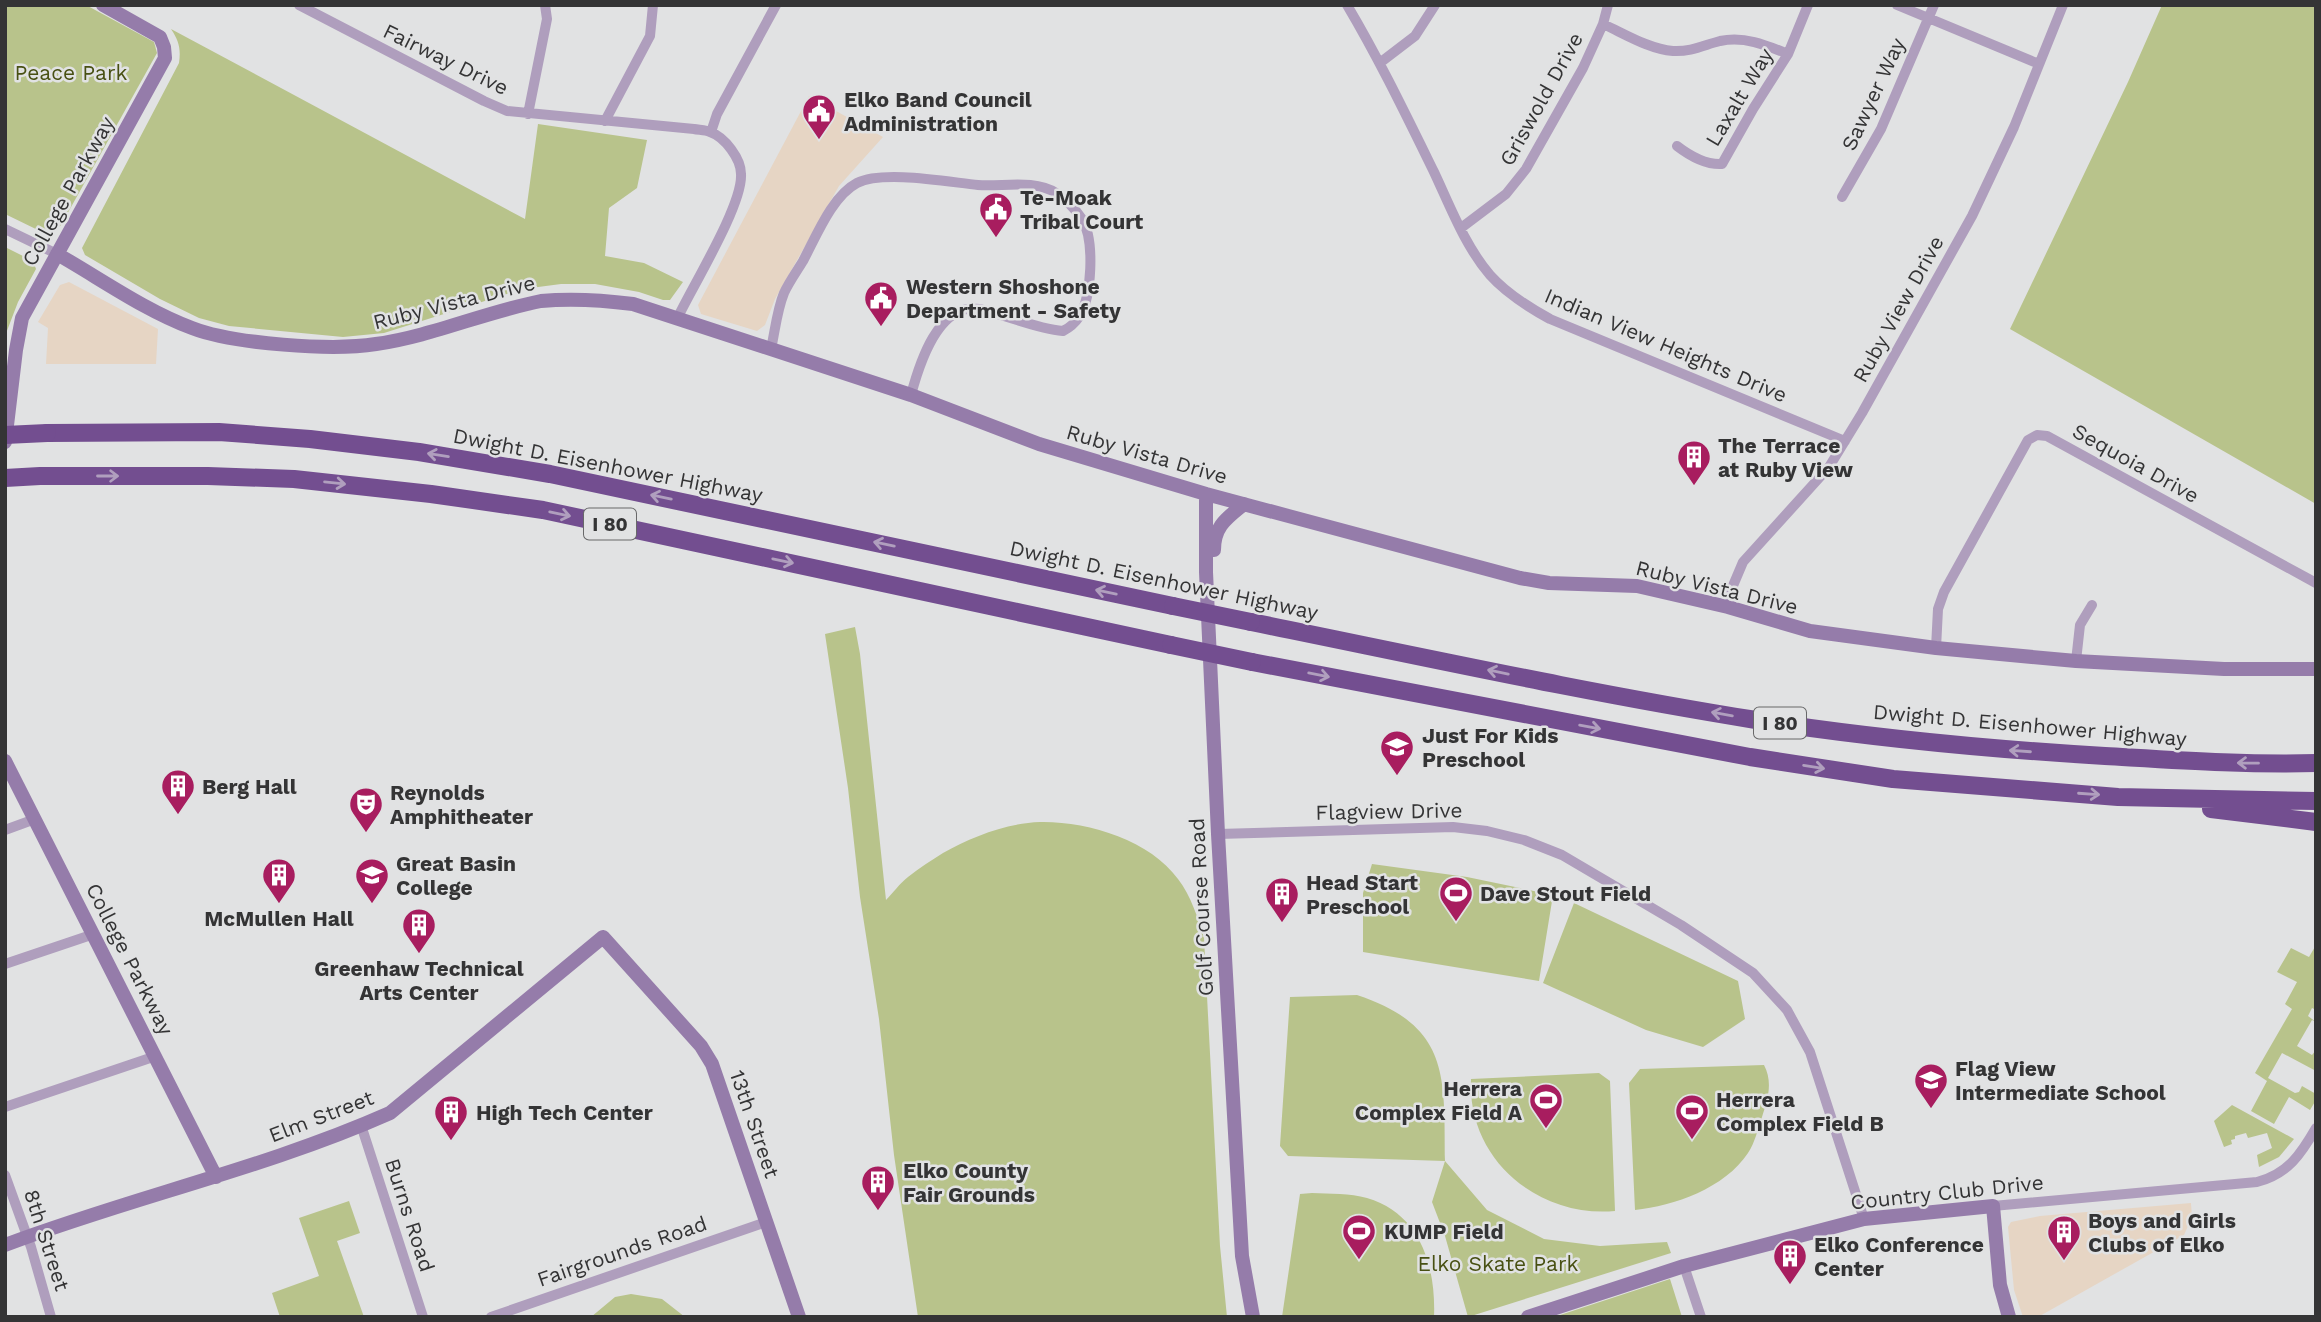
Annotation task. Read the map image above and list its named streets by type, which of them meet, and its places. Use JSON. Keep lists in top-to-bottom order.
{
  "streets": {
    "highway": ["Dwight D. Eisenhower Highway", "I 80"],
    "street": [
      "Fairway Drive",
      "Sawyer Way",
      "Laxalt Way",
      "Griswold Drive",
      "College Parkway",
      "Ruby Vista Drive",
      "Ruby View Drive",
      "Indian View Heights Drive",
      "Sequoia Drive",
      "Flagview Drive",
      "Golf Course Road",
      "Elm Street",
      "13th Street",
      "Country Club Drive",
      "Burns Road",
      "8th Street",
      "Fairgrounds Road"
    ]
  },
  "crossings": [
    ["Griswold Drive", "Indian View Heights Drive"],
    ["College Parkway", "Ruby Vista Drive"],
    ["College Parkway", "Elm Street"],
    ["Ruby Vista Drive", "Ruby View Drive"],
    ["Ruby Vista Drive", "Sequoia Drive"],
    ["Ruby Vista Drive", "Golf Course Road"],
    ["Ruby View Drive", "Indian View Heights Drive"],
    ["Flagview Drive", "Golf Course Road"],
    ["Flagview Drive", "Country Club Drive"],
    ["Elm Street", "13th Street"],
    ["Elm Street", "Burns Road"],
    ["Elm Street", "8th Street"],
    ["13th Street", "Fairgrounds Road"]
  ],
  "parks": ["Peace Park", "Elko Skate Park"],
  "places": {
    "public building": ["Elko Band Council Administration", "Te-Moak Tribal Court", "Western Shoshone Department - Safety"],
    "building": [
      "The Terrace at Ruby View",
      "Berg Hall",
      "McMullen Hall",
      "Head Start Preschool",
      "Greenhaw Technical Arts Center",
      "High Tech Center",
      "Elko County Fair Grounds",
      "Boys and Girls Clubs of Elko",
      "Elko Conference Center"
    ],
    "school or university": ["Just For Kids Preschool", "Great Basin College", "Flag View Intermediate School"],
    "theatre": ["Reynolds Amphitheater"],
    "sports": [
      "Dave Stout Field",
      "Herrera Complex Field A",
      "Herrera Complex Field B",
      "KUMP Field"
    ]
  }
}
